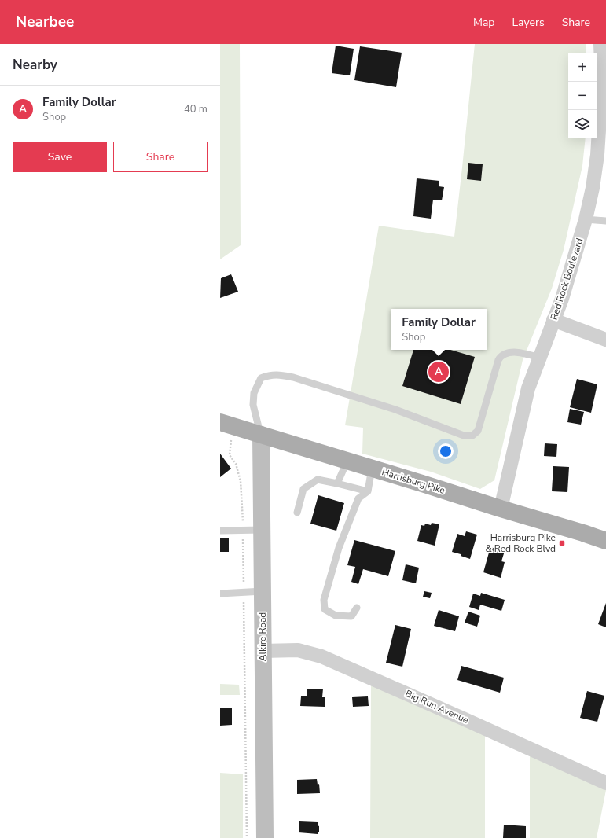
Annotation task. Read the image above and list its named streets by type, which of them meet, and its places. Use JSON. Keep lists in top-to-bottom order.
{
  "streets": {
    "main road": ["Harrisburg Pike", "Alkire Road"],
    "street": ["Red Rock Boulevard", "Big Run Avenue"]
  },
  "crossings": [
    ["Red Rock Boulevard", "Harrisburg Pike"],
    ["Harrisburg Pike", "Alkire Road"],
    ["Alkire Road", "Big Run Avenue"]
  ],
  "places": {
    "transit": ["Harrisburg Pike & Red Rock Blvd"]
  },
  "page": {
    "header": "Nearbee",
    "nav": ["Map", "Layers", "Share"],
    "heading": "Nearby",
    "map_buttons": ["+", "−"],
    "list": [
      {
        "mark": "A",
        "name": "Family Dollar",
        "note": "Shop",
        "value": "40 m"
      }
    ],
    "buttons": ["Save", "Share"],
    "popup": ["Family Dollar", "Shop"],
    "pins": "A"
  }
}
